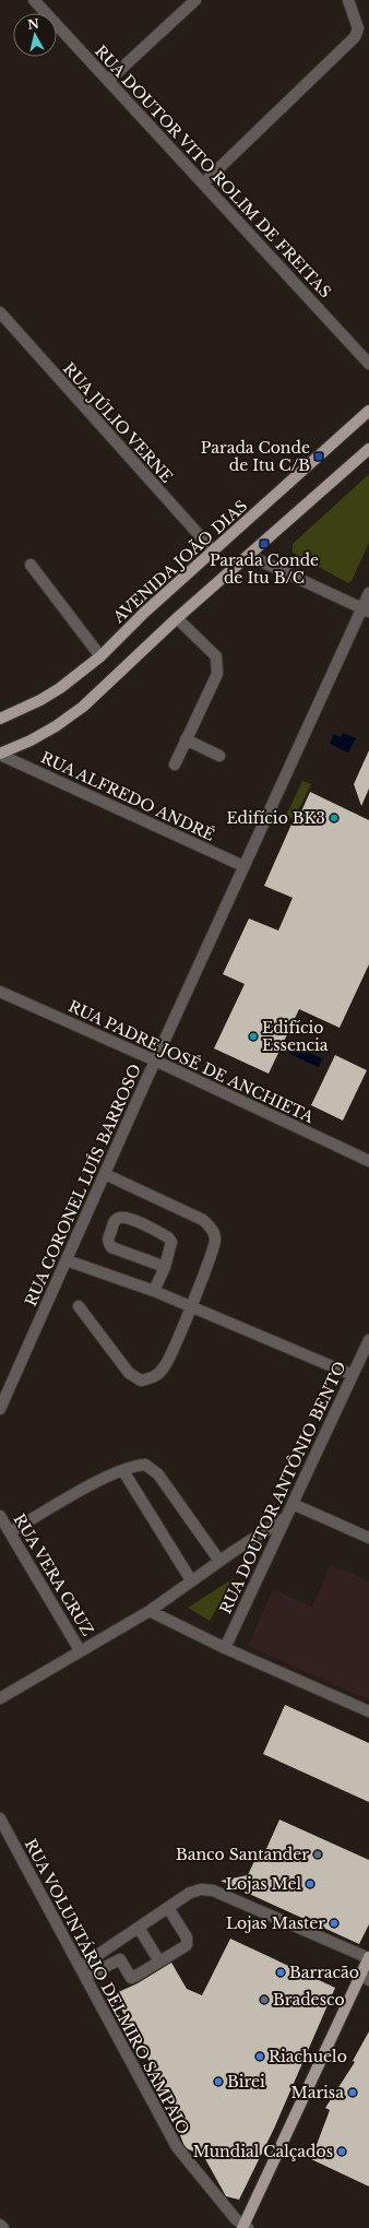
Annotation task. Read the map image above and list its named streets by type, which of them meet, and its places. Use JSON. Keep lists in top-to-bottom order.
{
  "streets": {
    "main road": ["AVENIDA JOÃO DIAS"],
    "street": [
      "RUA DOUTOR VITO ROLIM DE FREITAS",
      "RUA JÚLIO VERNE",
      "RUA ALFREDO ANDRÉ",
      "RUA PADRE JOSÉ DE ANCHIETA",
      "RUA CORONEL LUÍS BARROSO",
      "RUA DOUTOR ANTÔNIO BENTO",
      "RUA VERA CRUZ",
      "RUA VOLUNTÁRIO DELMIRO SAMPAIO"
    ]
  },
  "crossings": [
    ["RUA JÚLIO VERNE", "AVENIDA JOÃO DIAS"],
    ["RUA ALFREDO ANDRÉ", "RUA CORONEL LUÍS BARROSO"],
    ["RUA PADRE JOSÉ DE ANCHIETA", "RUA CORONEL LUÍS BARROSO"]
  ],
  "places": {
    "transit": ["Parada Conde de Itu C/B", "Parada Conde de Itu B/C"],
    "other": [
      "Edifício BK3",
      "Edifício Essencia",
      "Banco Santander",
      "Lojas Mel",
      "Lojas Master",
      "Barracão",
      "Bradesco",
      "Riachuelo",
      "Birei",
      "Marisa",
      "Mundial Calçados"
    ]
  },
  "north": "top"
}
